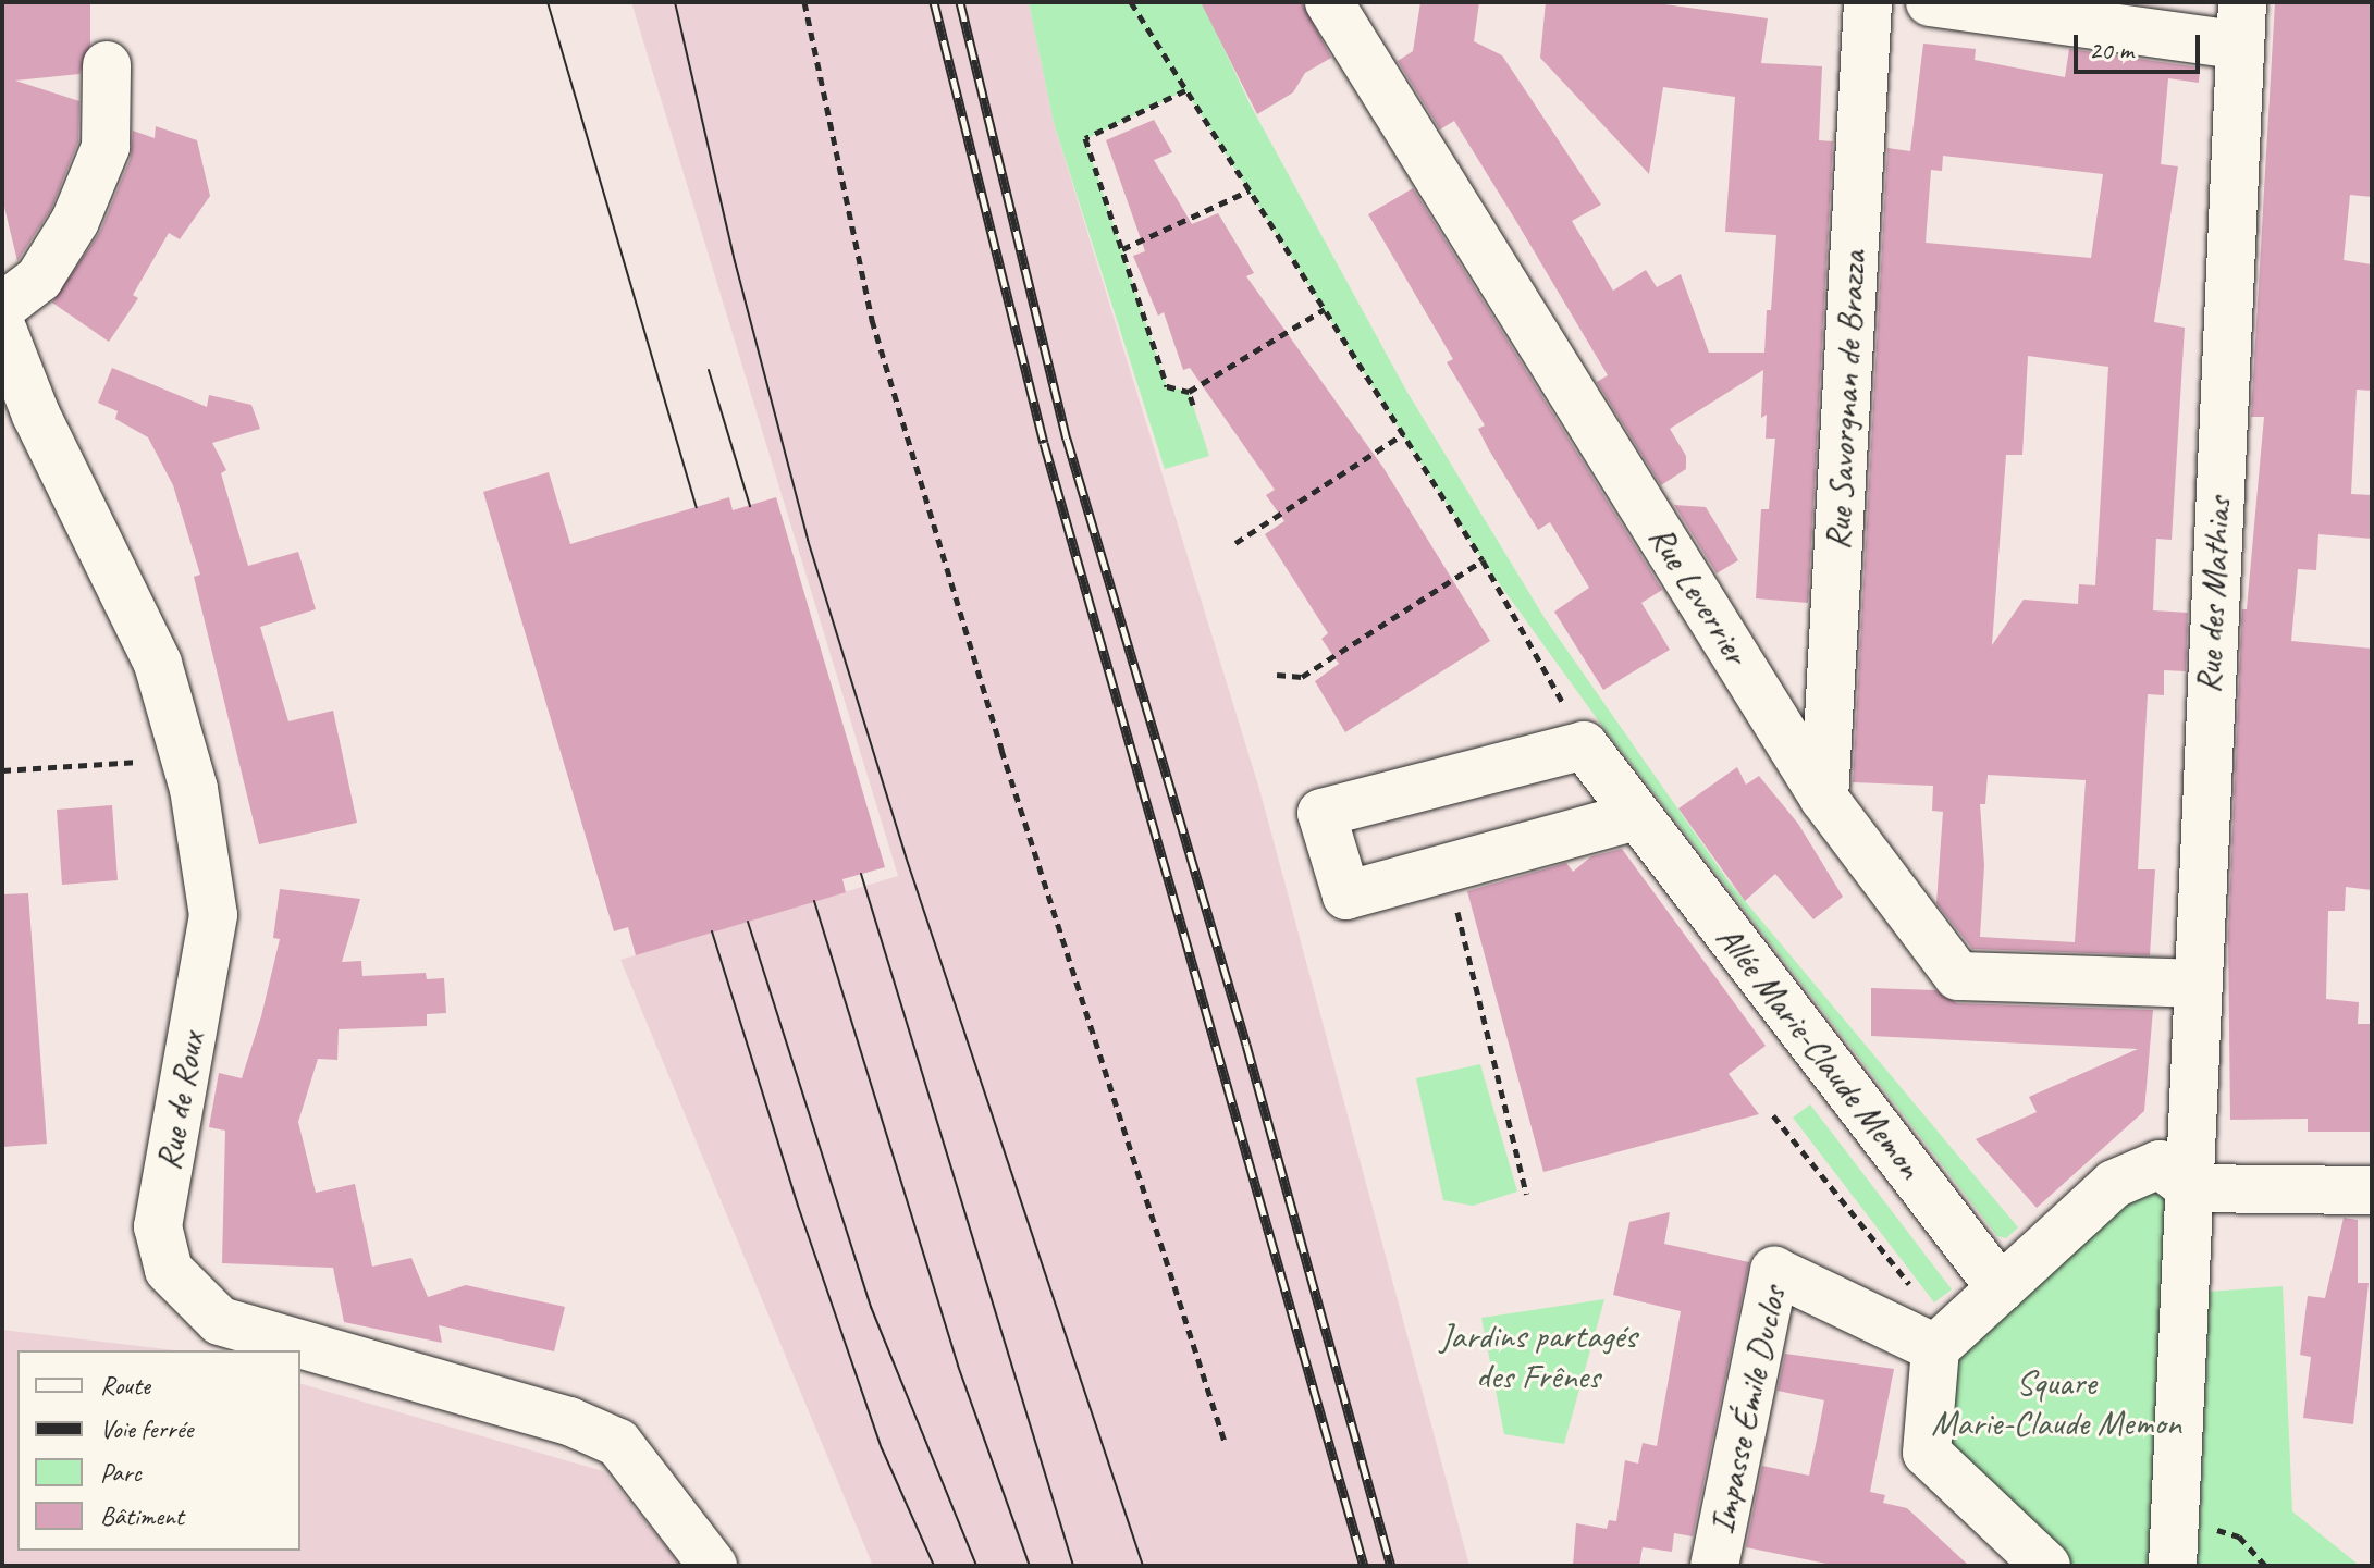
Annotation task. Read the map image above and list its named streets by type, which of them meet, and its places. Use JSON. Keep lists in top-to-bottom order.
{
  "streets": {
    "street": [
      "Rue Savorgnan de Brazza",
      "Rue Leverrier",
      "Rue des Mathias",
      "Allée Marie-Claude Memon",
      "Rue de Roux",
      "Impasse Émile Duclos"
    ]
  },
  "crossings": [
    ["Rue Savorgnan de Brazza", "Rue Leverrier"],
    ["Rue Leverrier", "Rue des Mathias"]
  ],
  "parks": ["Jardins partagés des Frênes", "Square Marie-Claude Memon"],
  "legend": [
    "Route",
    "Voie ferrée",
    "Parc",
    "Bâtiment"
  ],
  "scale_bar": "20 m"
}
